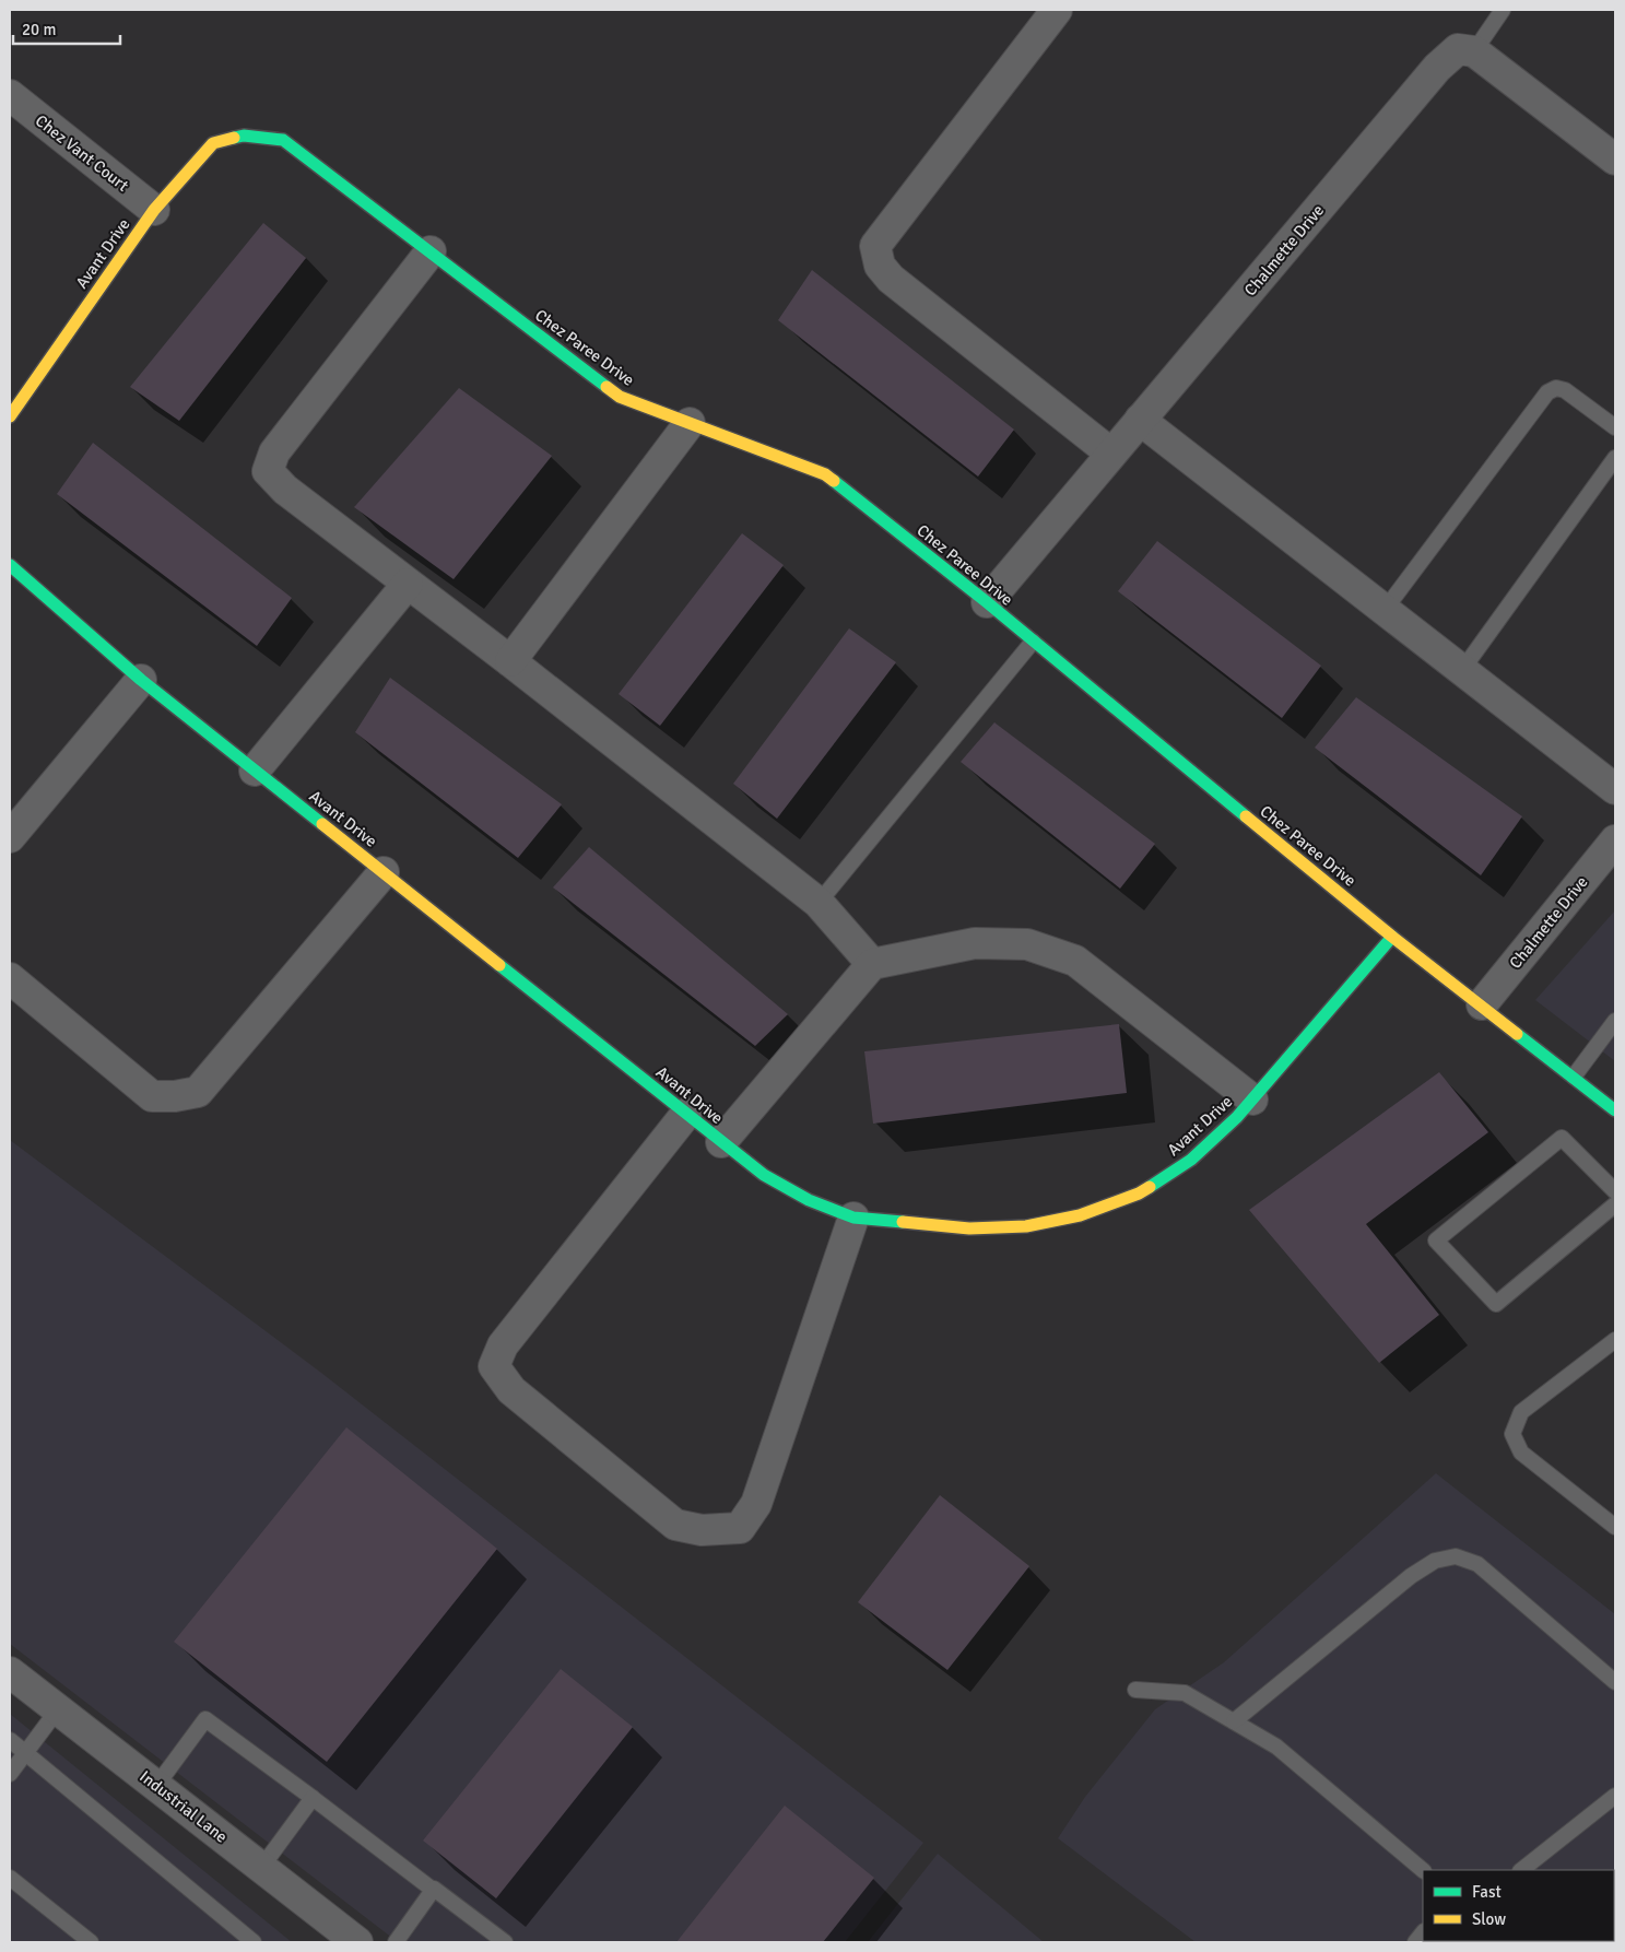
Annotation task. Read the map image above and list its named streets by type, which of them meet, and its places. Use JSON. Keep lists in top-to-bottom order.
{
  "streets": {
    "street": [
      "Chez Vant Court",
      "Chalmette Drive",
      "Avant Drive",
      "Chez Paree Drive",
      "Industrial Lane"
    ]
  },
  "crossings": [
    ["Chez Vant Court", "Avant Drive"],
    ["Chalmette Drive", "Chez Paree Drive"],
    ["Avant Drive", "Chez Paree Drive"]
  ],
  "legend": ["Fast", "Slow"],
  "scale_bar": "20 m"
}
